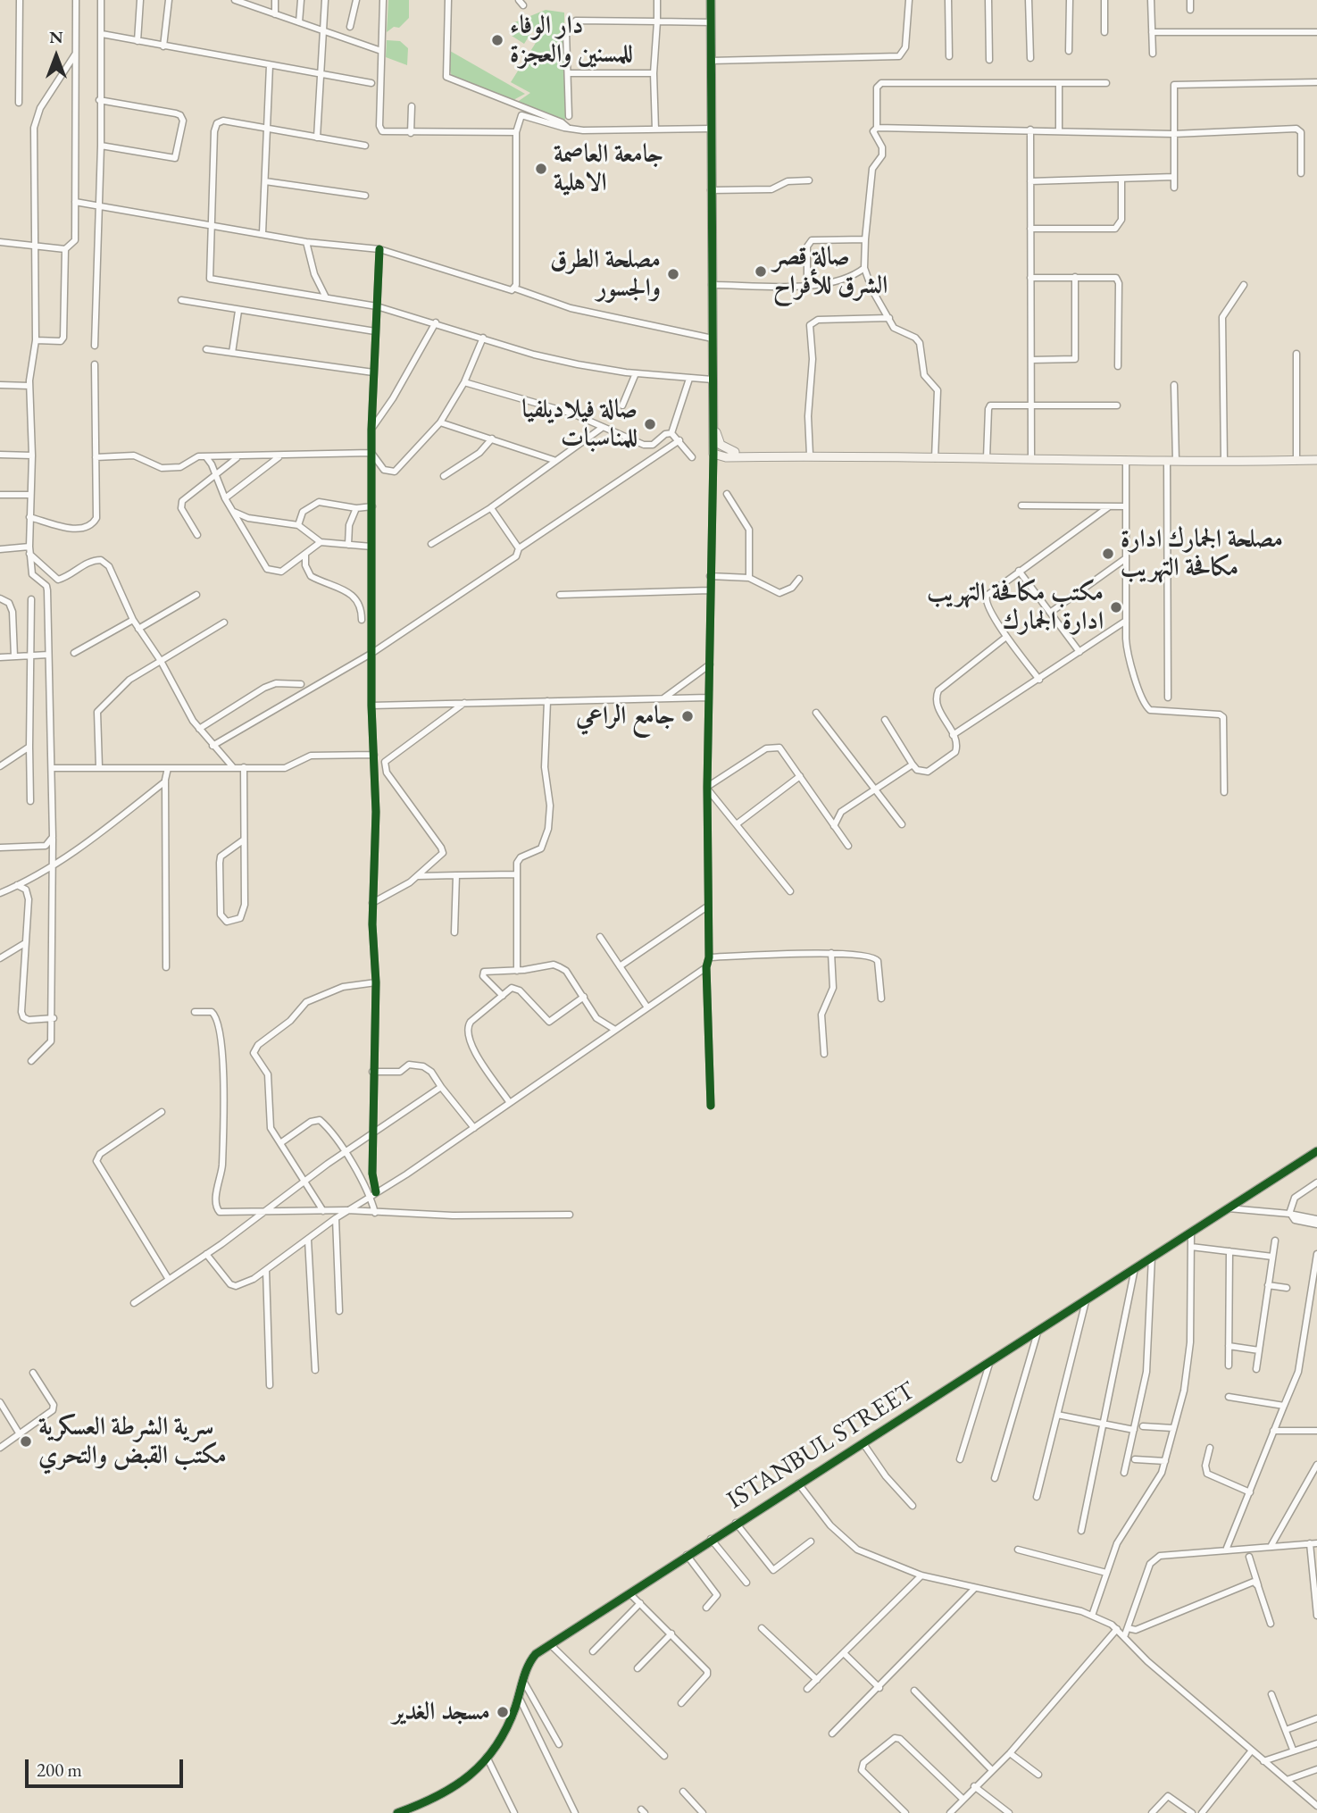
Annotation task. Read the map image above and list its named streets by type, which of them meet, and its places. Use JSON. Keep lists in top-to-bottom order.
{
  "streets": {
    "street": ["ISTANBUL STREET"]
  },
  "places": [
    "دار الوفاء للمسنين والعجزة",
    "جامعة العاصمة الاهلية",
    "صالة قصر الشرق للأفراح",
    "مصلحة الطرق والجسور",
    "صالة فيلاديلفيا للمناسبات",
    "مصلحة الجمارك ادارة مكافحة التهريب",
    "مكتب مكافحة التهريب ادارة الجمارك",
    "جامع الراعي",
    "سرية الشرطة العسكرية مكتب القبض والتحري",
    "مسجد الغدير"
  ],
  "scale_bar": "200 m",
  "north": "top"
}
